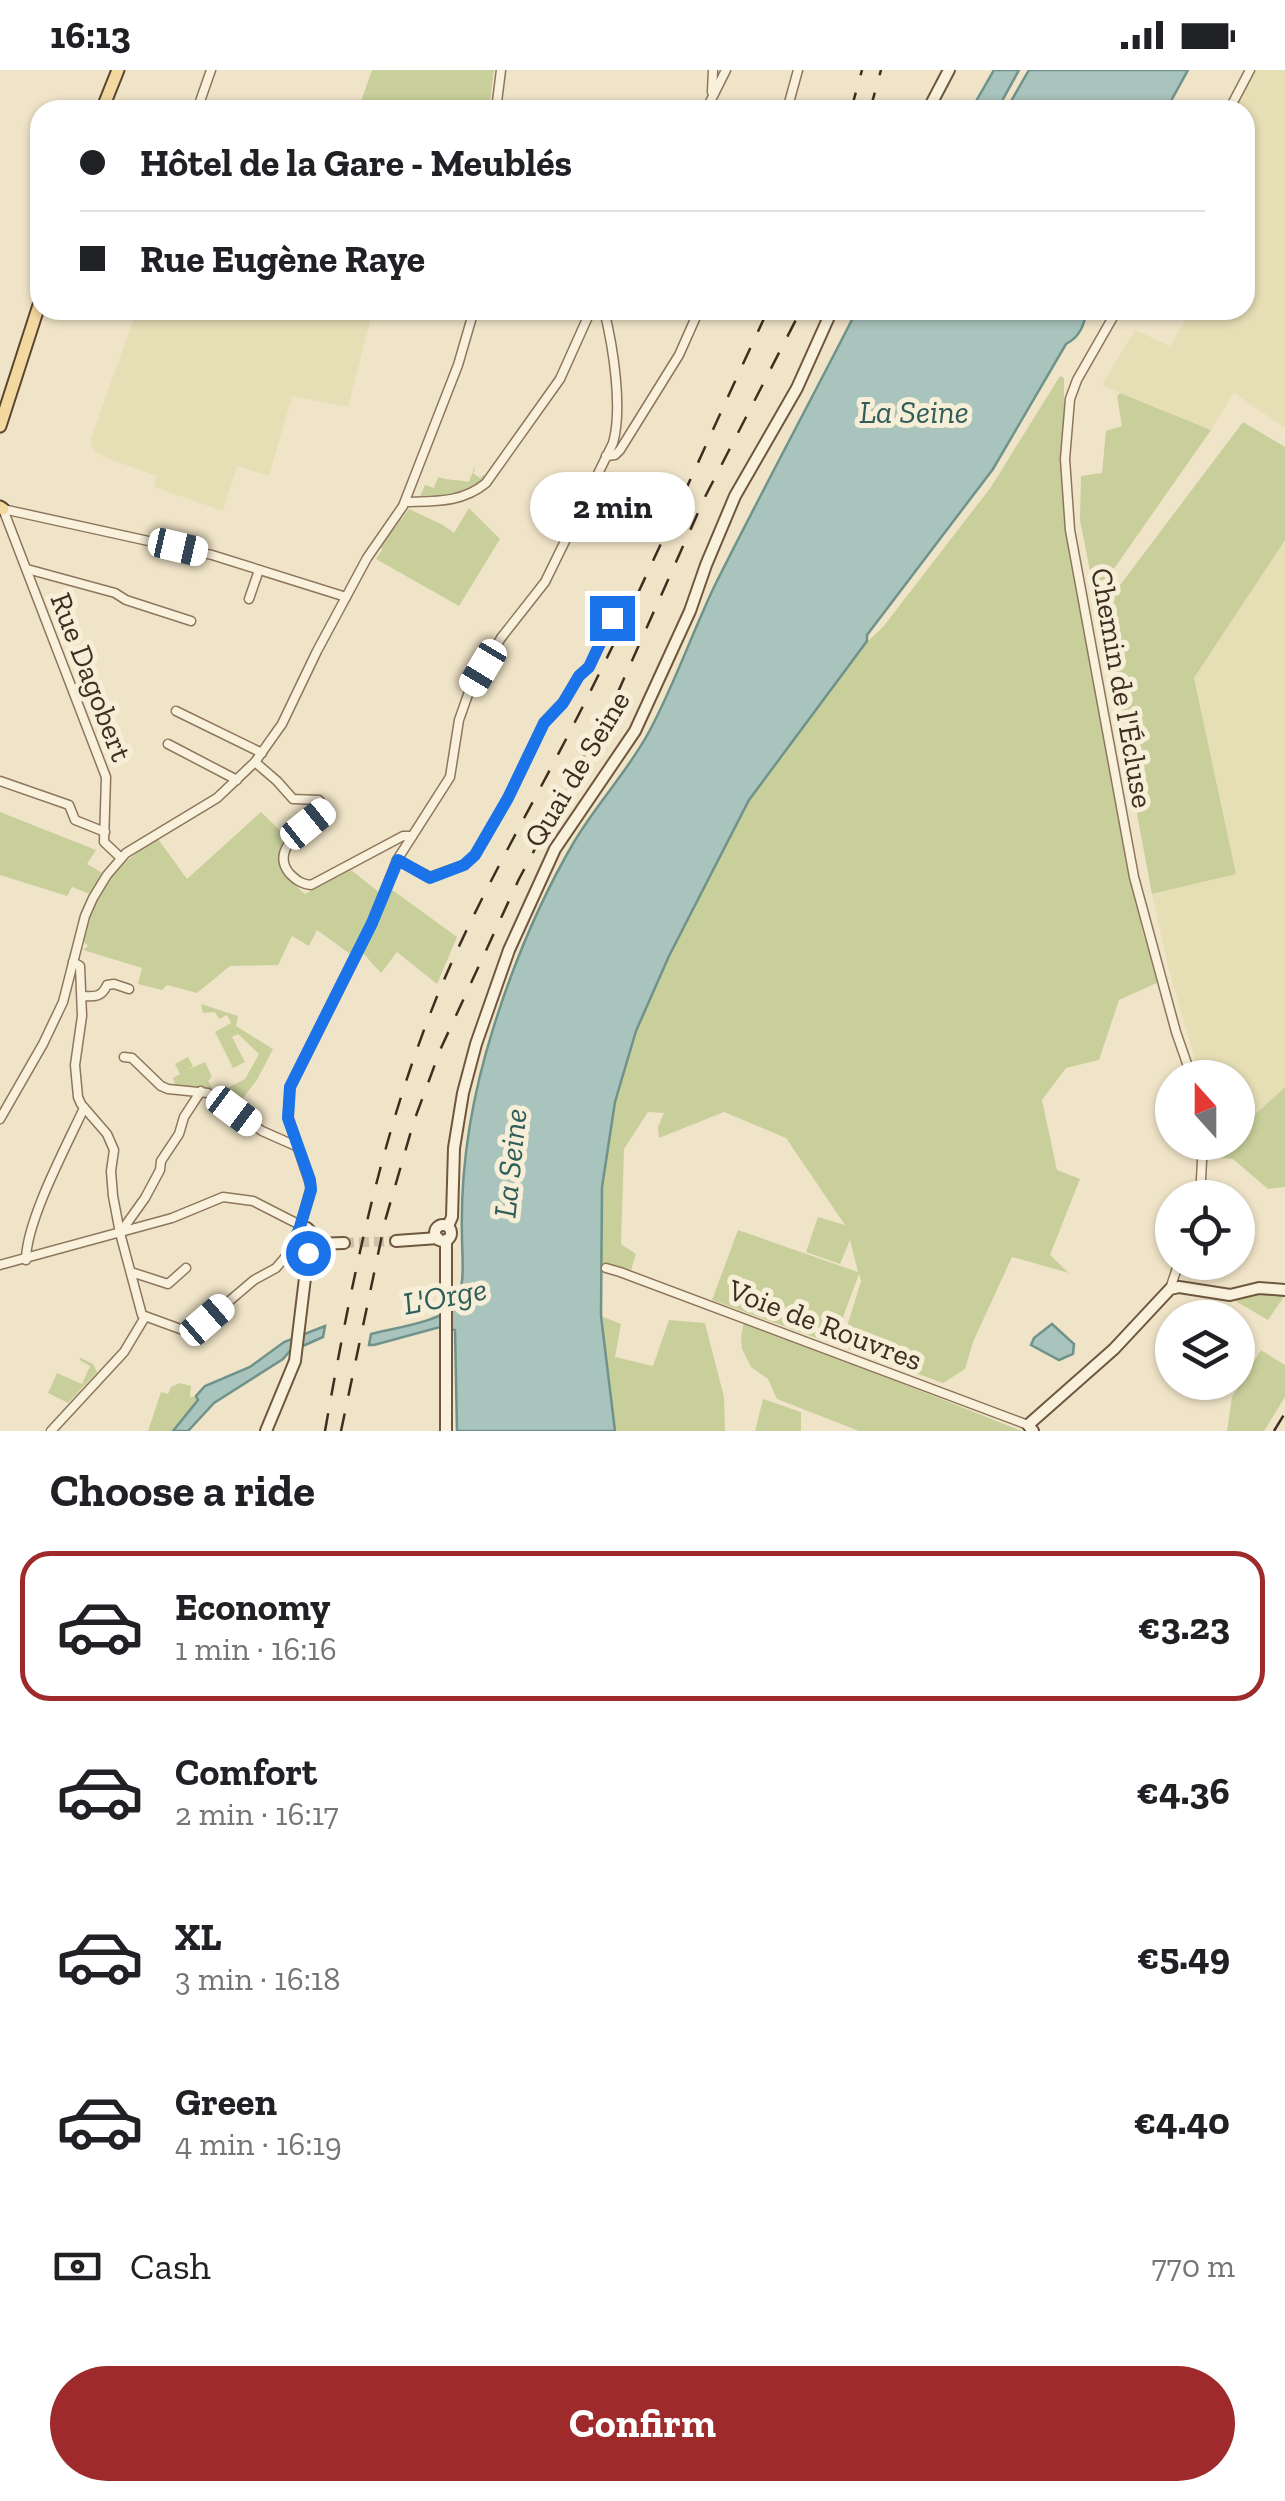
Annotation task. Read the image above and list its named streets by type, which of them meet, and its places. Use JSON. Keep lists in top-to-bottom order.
{
  "streets": {
    "main road": ["Quai de Seine"],
    "street": ["Rue Dagobert", "Chemin de l'Écluse", "Voie de Rouvres"]
  },
  "water": ["La Seine", "L'Orge"],
  "north": "top",
  "page": {
    "status": "16:13",
    "banner": ["Hôtel de la Gare - Meublés", "Rue Eugène Raye"],
    "bubble": "2 min",
    "heading": "Choose a ride",
    "list": [
      {
        "name": "Economy",
        "note": "1 min · 16:16",
        "value": "€3.23"
      },
      {
        "name": "Comfort",
        "note": "2 min · 16:17",
        "value": "€4.36"
      },
      {
        "name": "XL",
        "note": "3 min · 16:18",
        "value": "€5.49"
      },
      {
        "name": "Green",
        "note": "4 min · 16:19",
        "value": "€4.40"
      }
    ],
    "pay": ["Cash", "770 m"],
    "buttons": "Confirm"
  }
}
